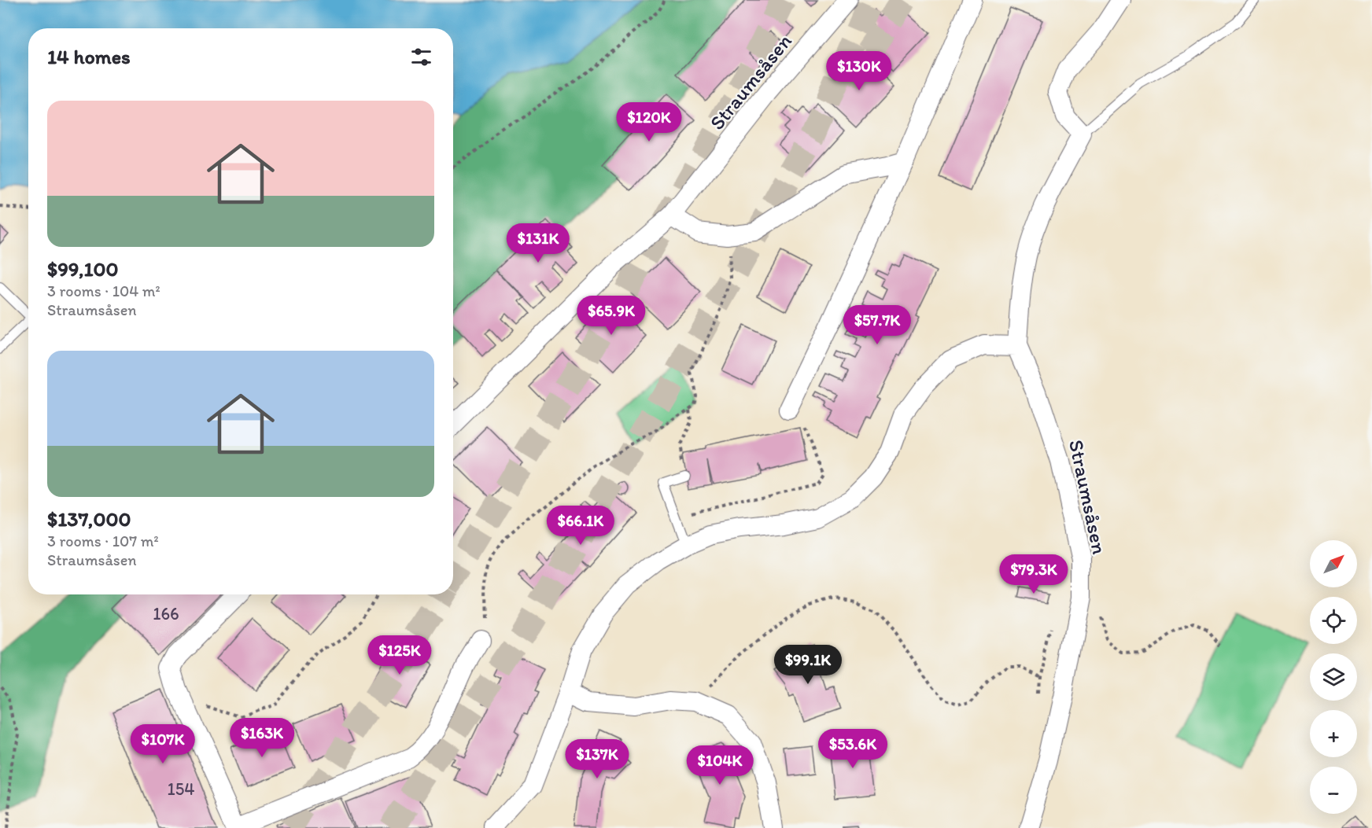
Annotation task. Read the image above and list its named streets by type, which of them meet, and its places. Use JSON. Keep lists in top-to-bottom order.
{
  "streets": {
    "street": ["Straumsåsen"]
  },
  "house_numbers": ["166", "154"],
  "north": "top right",
  "page": {
    "heading": "14 homes",
    "price": [
      "$130K",
      "$120K",
      "$131K",
      "$65.9K",
      "$57.7K",
      "$66.1K",
      "$79.3K",
      "$125K",
      "$99.1K",
      "$163K",
      "$107K",
      "$53.6K",
      "$137K",
      "$104K"
    ],
    "list": [
      {
        "name": "$99,100",
        "note": "3 rooms · 104 m² · Straumsåsen"
      },
      {
        "name": "$137,000",
        "note": "3 rooms · 107 m² · Straumsåsen"
      }
    ],
    "map_buttons": ["+", "−"]
  }
}
